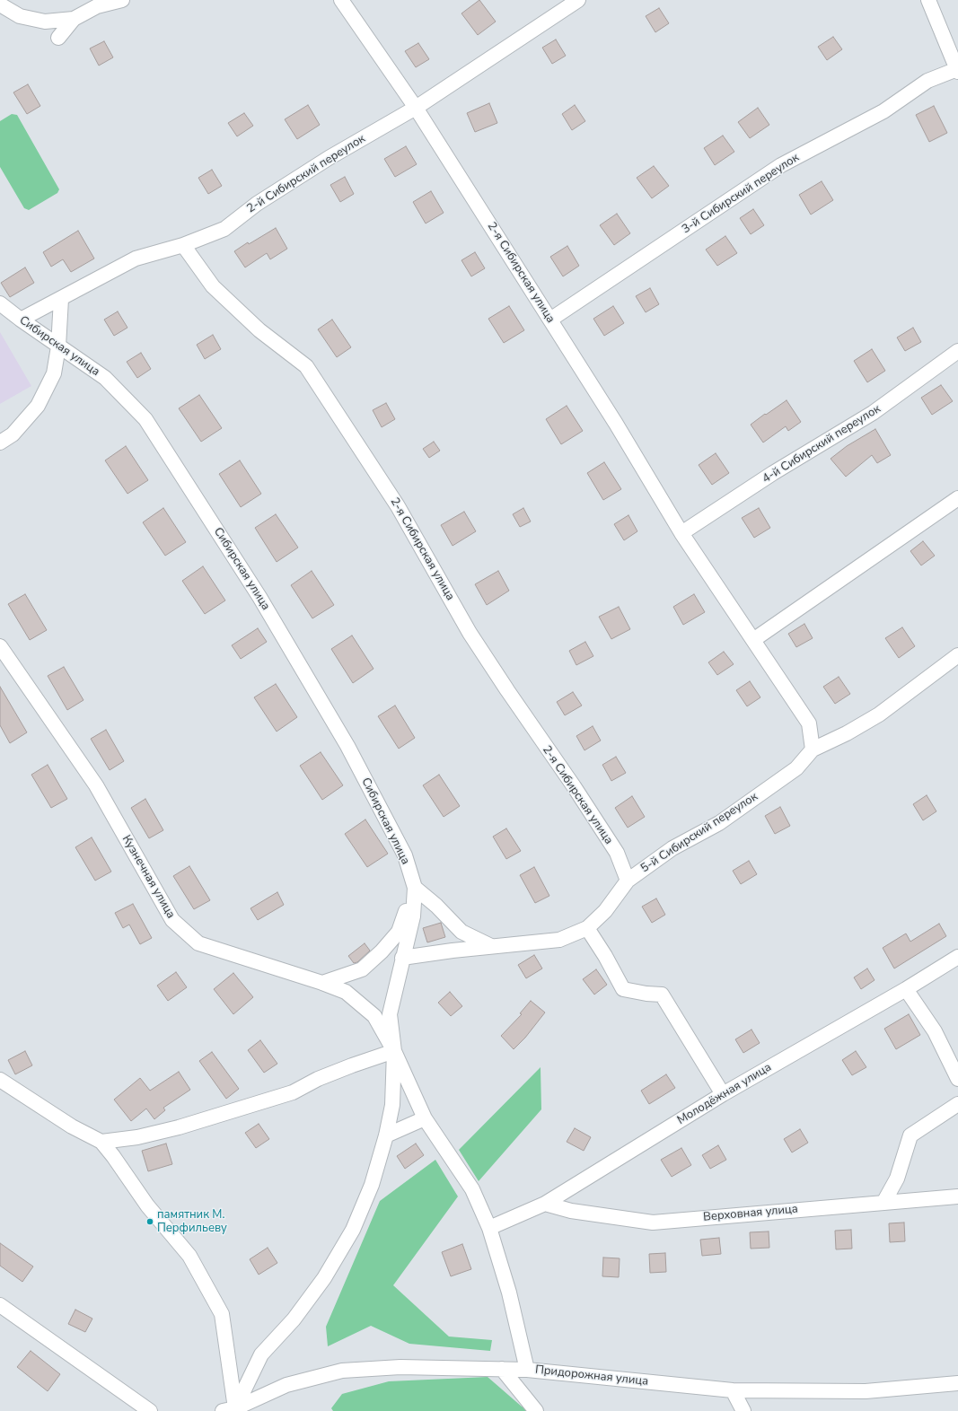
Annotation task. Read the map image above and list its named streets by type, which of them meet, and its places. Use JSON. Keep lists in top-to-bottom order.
{
  "streets": {
    "street": [
      "2-й Сибирский переулок",
      "3-й Сибирский переулок",
      "2-я Сибирская улица",
      "Сибирская улица",
      "4-й Сибирский переулок",
      "5-й Сибирский переулок",
      "Кузнечная улица",
      "Молодёжная улица",
      "Верховная улица",
      "Придорожная улица"
    ]
  },
  "crossings": [
    ["2-й Сибирский переулок", "2-я Сибирская улица"],
    ["2-й Сибирский переулок", "Сибирская улица"],
    ["3-й Сибирский переулок", "2-я Сибирская улица"],
    ["2-я Сибирская улица", "4-й Сибирский переулок"],
    ["2-я Сибирская улица", "5-й Сибирский переулок"],
    ["Молодёжная улица", "Верховная улица"]
  ],
  "places": ["памятник М. Перфильеву"]
}
